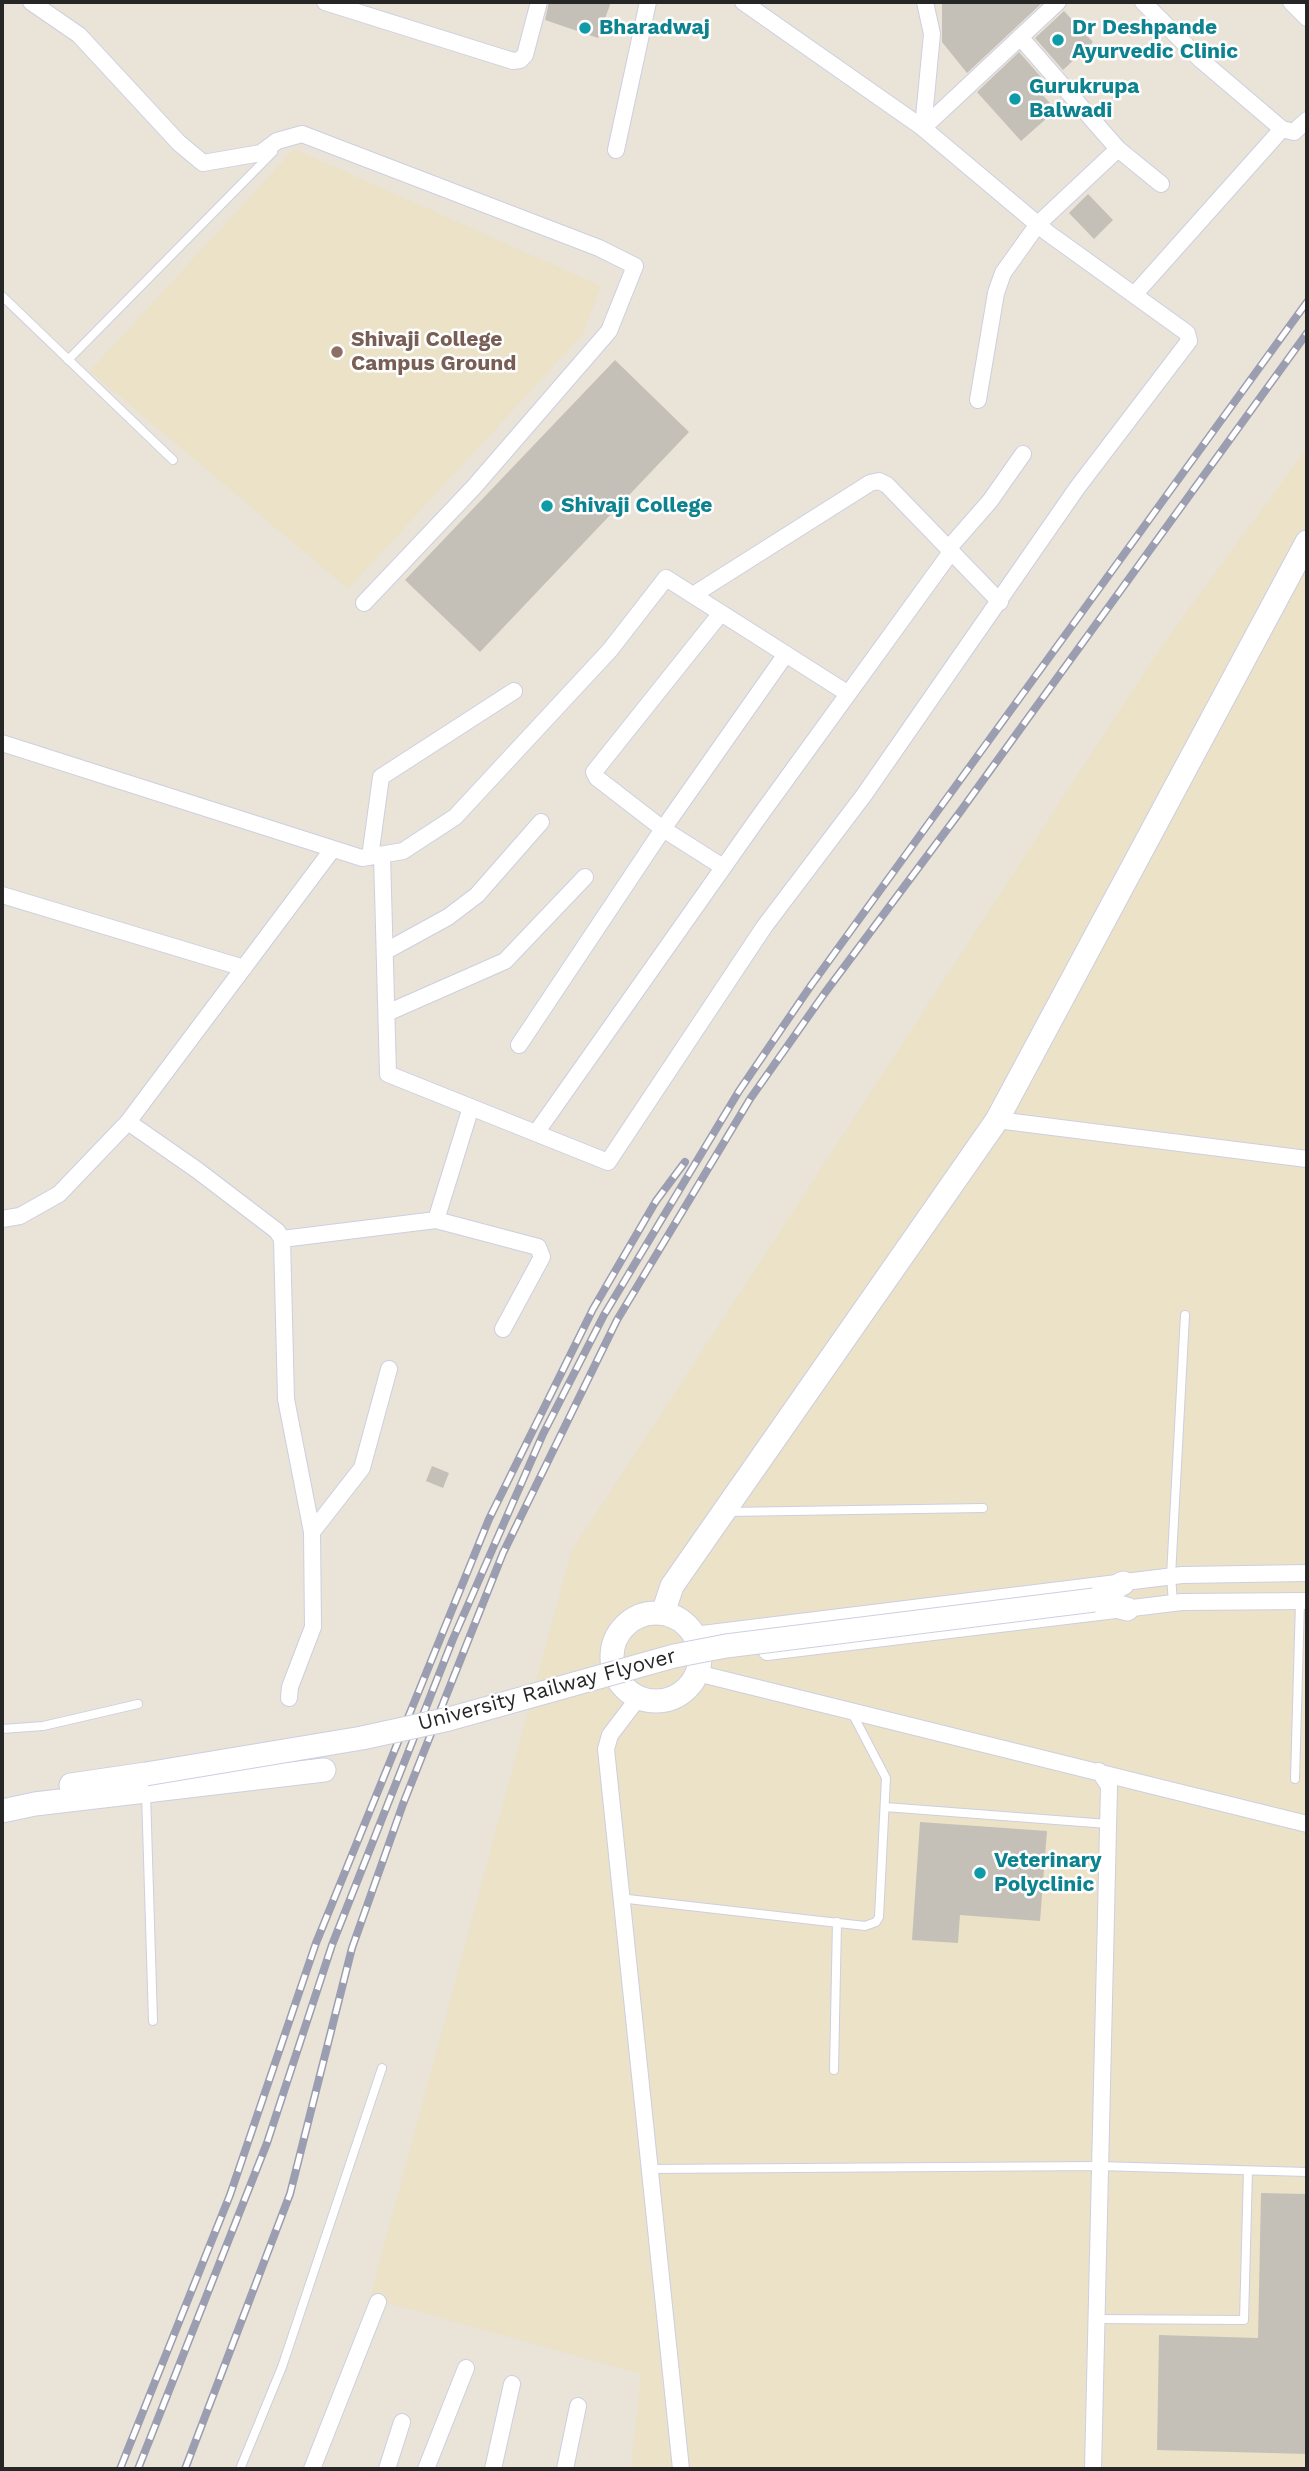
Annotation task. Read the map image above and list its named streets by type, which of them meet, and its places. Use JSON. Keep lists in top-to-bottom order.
{
  "streets": {
    "street": ["University Railway Flyover"]
  },
  "places": [
    "Bharadwaj",
    "Dr Deshpande Ayurvedic Clinic",
    "Gurukrupa Balwadi",
    "Shivaji College Campus Ground",
    "Shivaji College",
    "Veterinary Polyclinic"
  ]
}
